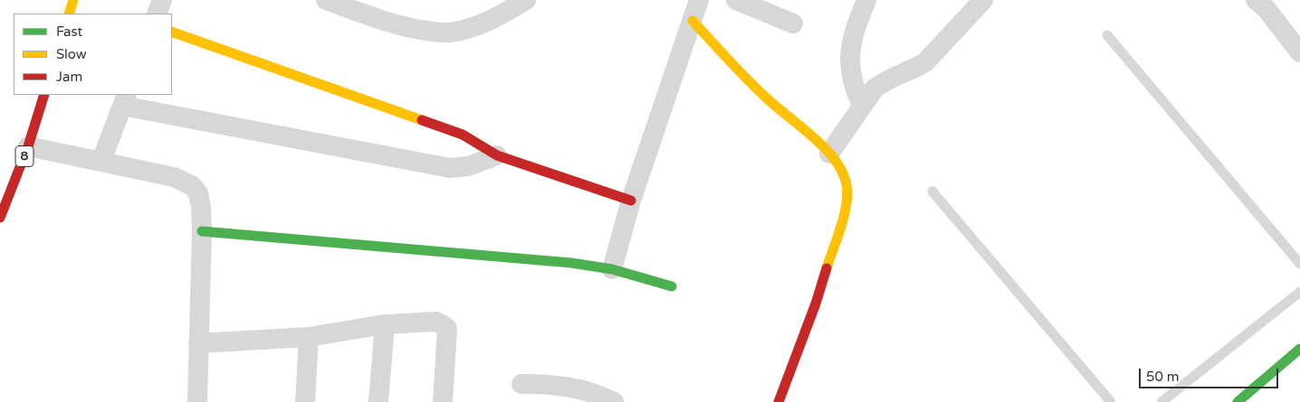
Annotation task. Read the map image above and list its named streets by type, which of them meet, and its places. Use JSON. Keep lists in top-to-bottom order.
{
  "streets": {
    "main road": ["8"]
  },
  "legend": ["Fast", "Slow", "Jam"],
  "scale_bar": "50 m"
}
